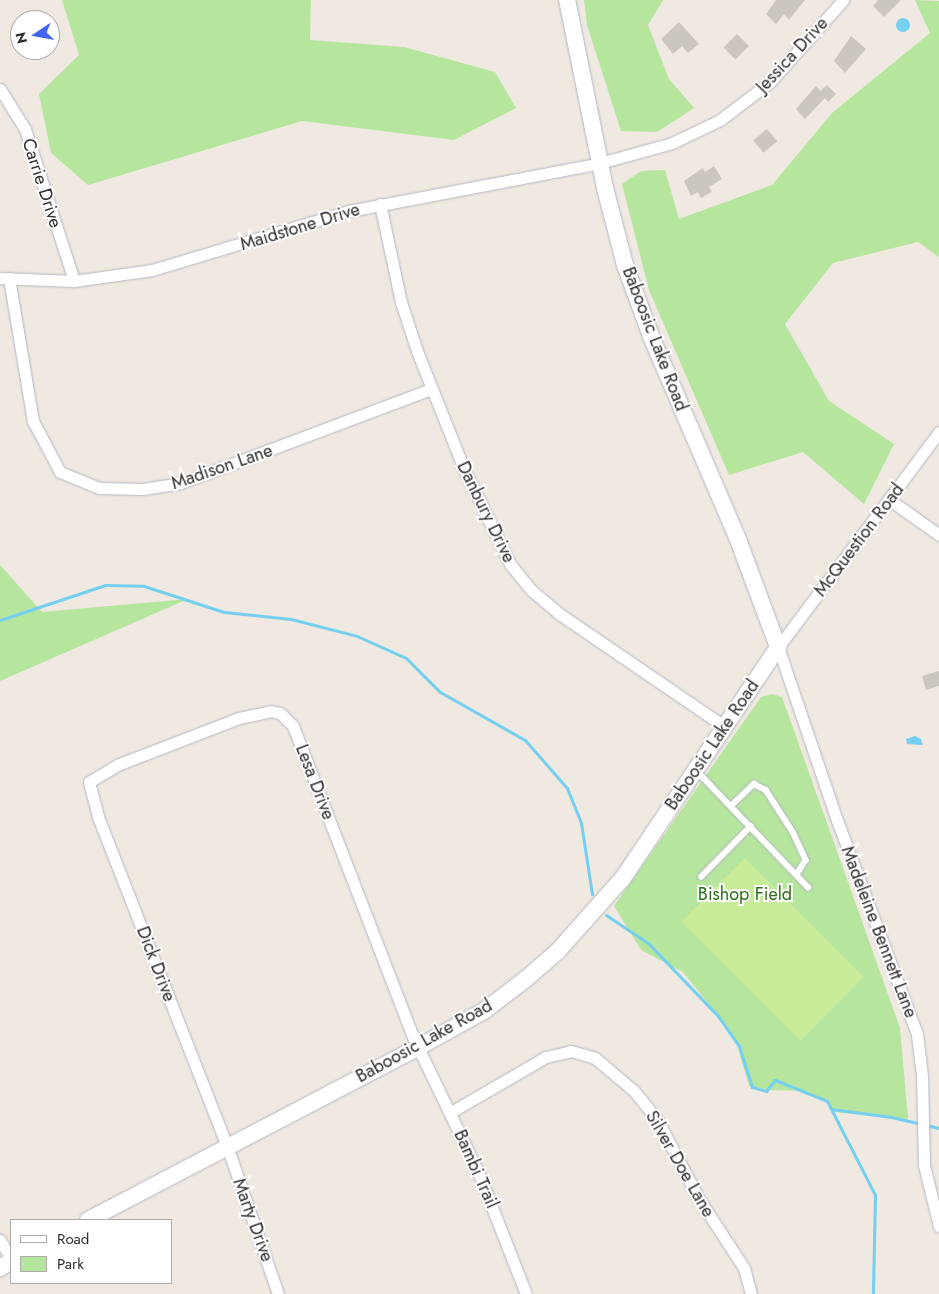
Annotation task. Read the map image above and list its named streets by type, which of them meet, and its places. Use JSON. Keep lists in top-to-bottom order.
{
  "streets": {
    "street": [
      "Jessica Drive",
      "Carrie Drive",
      "Maidstone Drive",
      "Baboosic Lake Road",
      "Madison Lane",
      "Danbury Drive",
      "McQuestion Road",
      "Lesa Drive",
      "Madeleine Bennett Lane",
      "Dick Drive",
      "Silver Doe Lane",
      "Bambi Trail",
      "Marty Drive"
    ]
  },
  "crossings": [
    ["Jessica Drive", "Maidstone Drive"],
    ["Jessica Drive", "Baboosic Lake Road"],
    ["Carrie Drive", "Maidstone Drive"],
    ["Maidstone Drive", "Baboosic Lake Road"],
    ["Maidstone Drive", "Madison Lane"],
    ["Maidstone Drive", "Danbury Drive"],
    ["Baboosic Lake Road", "Danbury Drive"],
    ["Baboosic Lake Road", "McQuestion Road"],
    ["Baboosic Lake Road", "Lesa Drive"],
    ["Baboosic Lake Road", "Madeleine Bennett Lane"],
    ["Baboosic Lake Road", "Dick Drive"],
    ["Baboosic Lake Road", "Bambi Trail"],
    ["Baboosic Lake Road", "Marty Drive"],
    ["Madison Lane", "Danbury Drive"],
    ["McQuestion Road", "Madeleine Bennett Lane"],
    ["Lesa Drive", "Dick Drive"],
    ["Lesa Drive", "Bambi Trail"],
    ["Dick Drive", "Marty Drive"],
    ["Silver Doe Lane", "Bambi Trail"]
  ],
  "parks": ["Bishop Field"],
  "legend": ["Road", "Park"],
  "north": "left"
}
